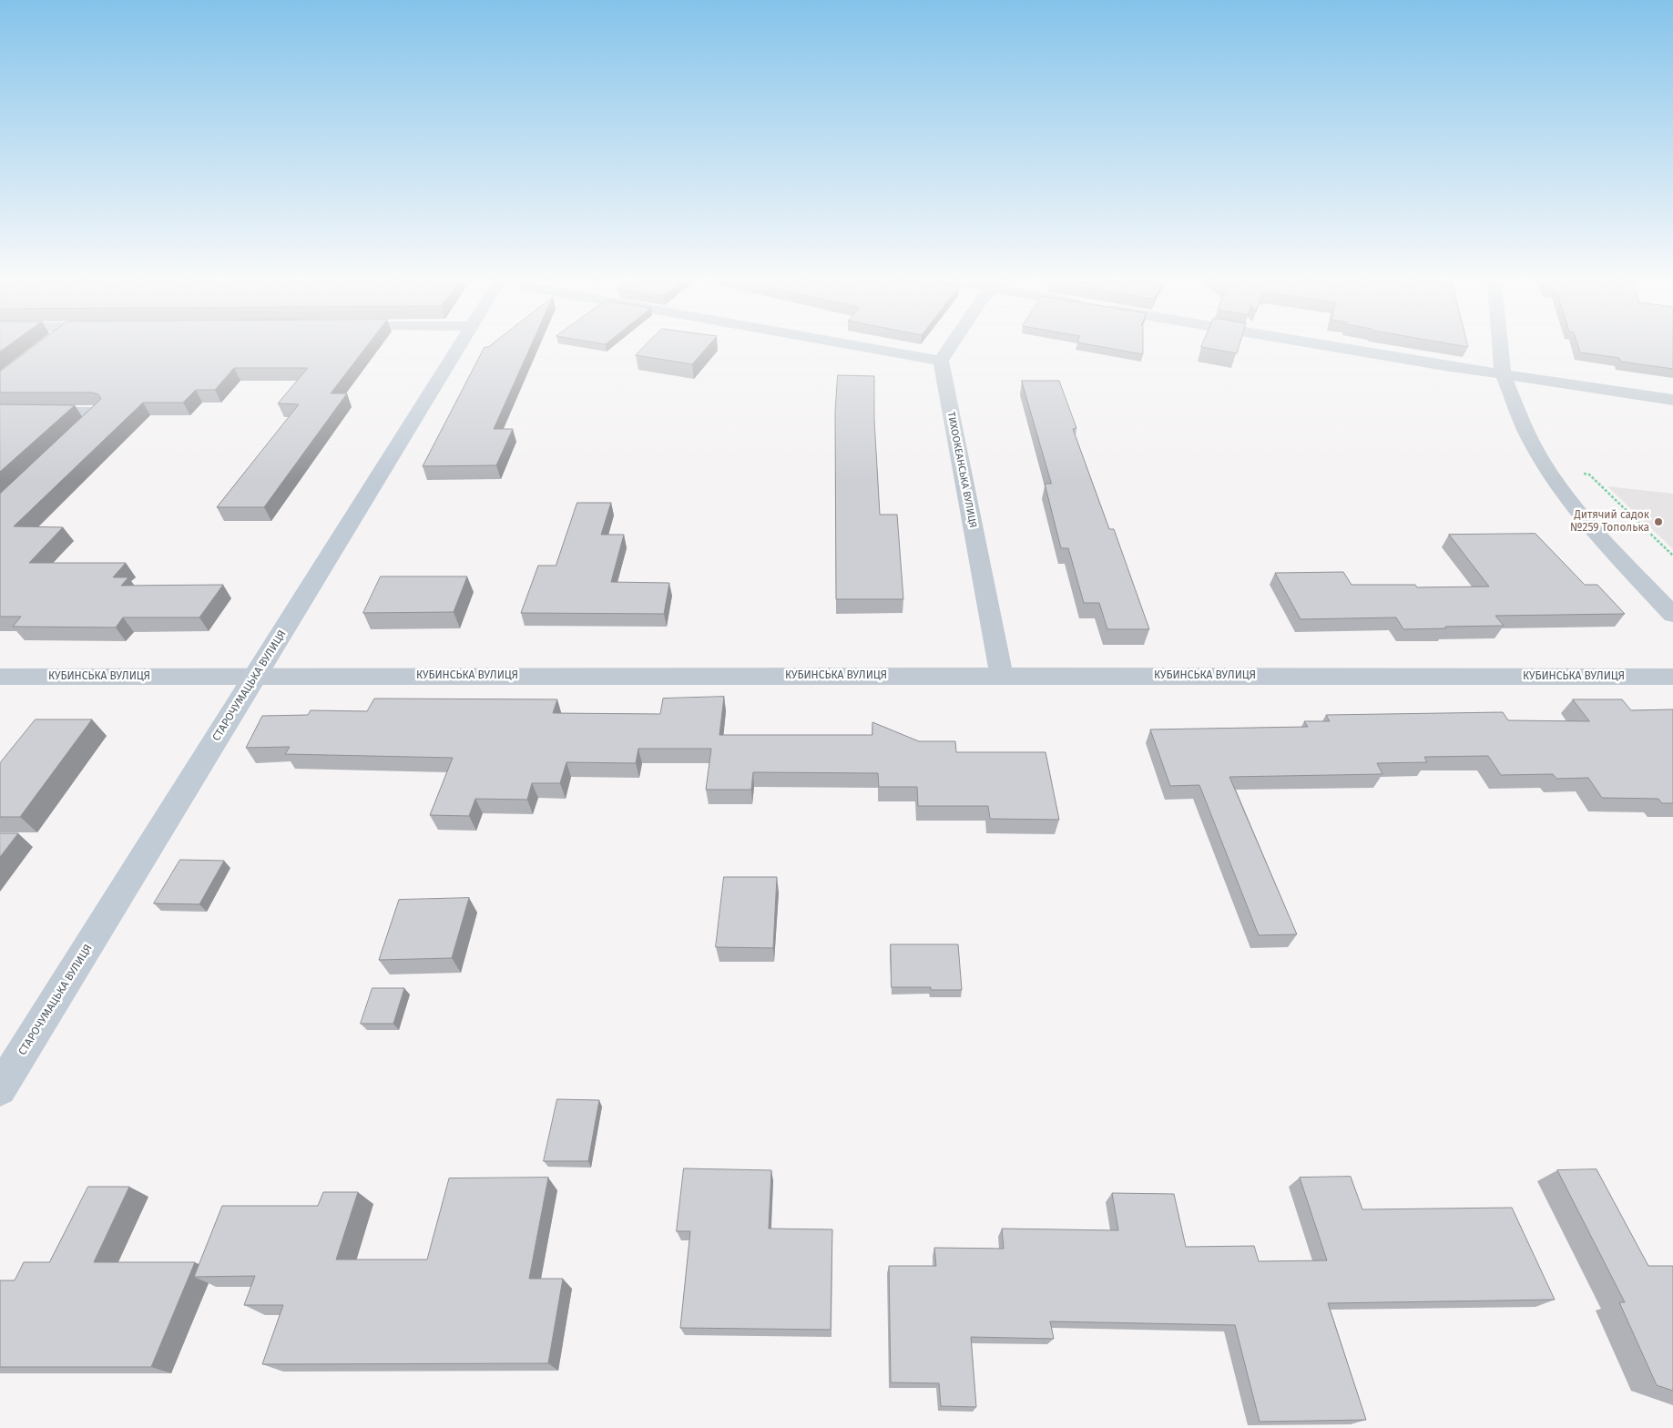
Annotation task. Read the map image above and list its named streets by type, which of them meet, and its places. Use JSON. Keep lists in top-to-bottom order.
{
  "streets": {
    "street": ["ТИХООКЕАНСЬКА ВУЛИЦЯ", "КУБИНСЬКА ВУЛИЦЯ", "СТАРОЧУМАЦЬКА ВУЛИЦЯ"]
  },
  "crossings": [
    ["ТИХООКЕАНСЬКА ВУЛИЦЯ", "КУБИНСЬКА ВУЛИЦЯ"],
    ["КУБИНСЬКА ВУЛИЦЯ", "СТАРОЧУМАЦЬКА ВУЛИЦЯ"]
  ],
  "places": ["Дитячий садок №259 Тополька"]
}
